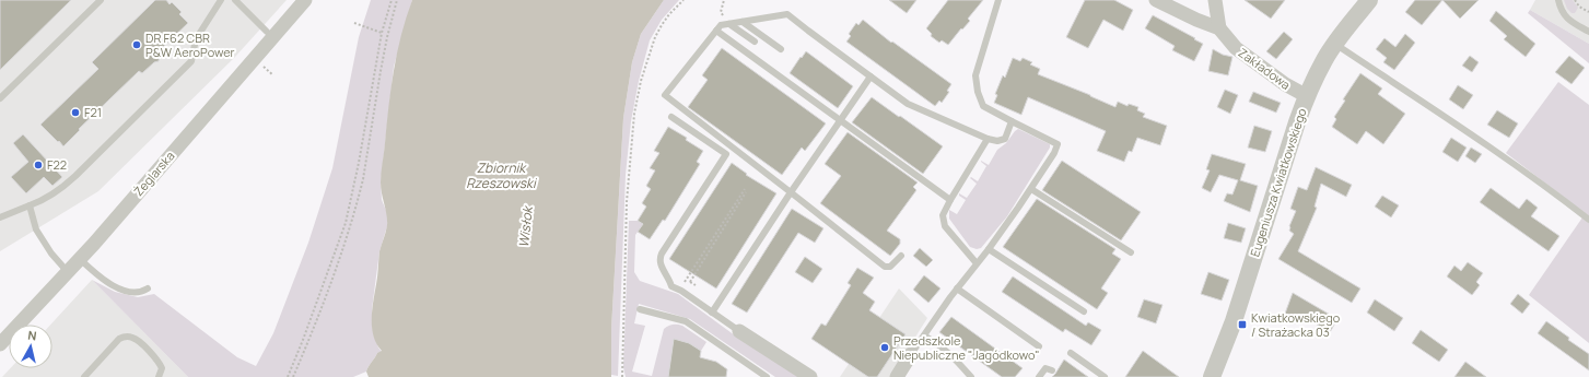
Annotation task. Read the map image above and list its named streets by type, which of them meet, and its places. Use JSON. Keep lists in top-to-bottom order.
{
  "streets": {
    "street": ["Zakładowa", "Żeglarska", "Eugeniusza Kwiatkowskiego"]
  },
  "crossings": [
    ["Zakładowa", "Eugeniusza Kwiatkowskiego"]
  ],
  "water": ["Zbiornik Rzeszowski", "Wisłok"],
  "places": {
    "other": [
      "DR F62 CBR P&W AeroPower",
      "F21",
      "F22",
      "Przedszkole Niepubliczne \"Jagódkowo\""
    ],
    "transit": ["Kwiatkowskiego / Strażacka 03"]
  },
  "north": "top"
}
